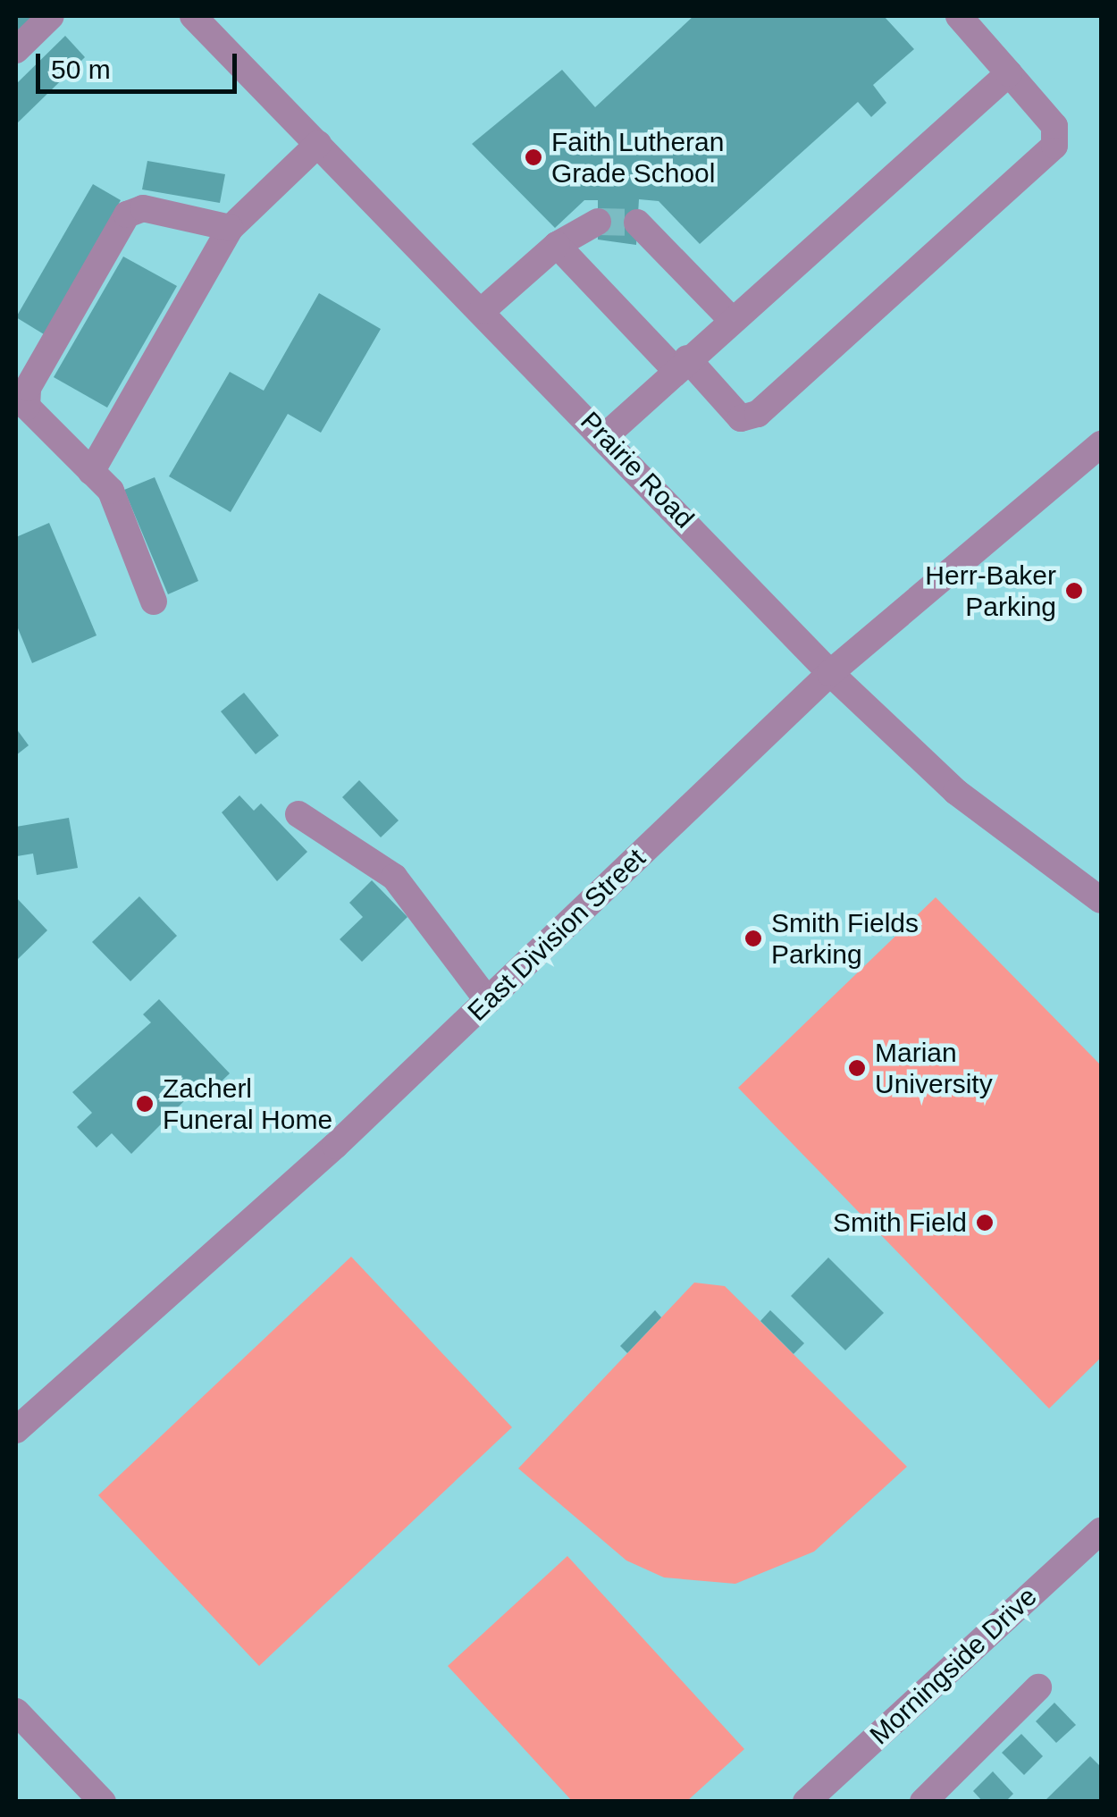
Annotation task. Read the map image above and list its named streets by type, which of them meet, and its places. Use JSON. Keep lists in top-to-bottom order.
{
  "streets": {
    "street": ["Prairie Road", "East Division Street", "Morningside Drive"]
  },
  "crossings": [
    ["Prairie Road", "East Division Street"]
  ],
  "places": [
    "Faith Lutheran Grade School",
    "Herr-Baker Parking",
    "Smith Fields Parking",
    "Marian University",
    "Zacherl Funeral Home",
    "Smith Field"
  ],
  "scale_bar": "50 m"
}
